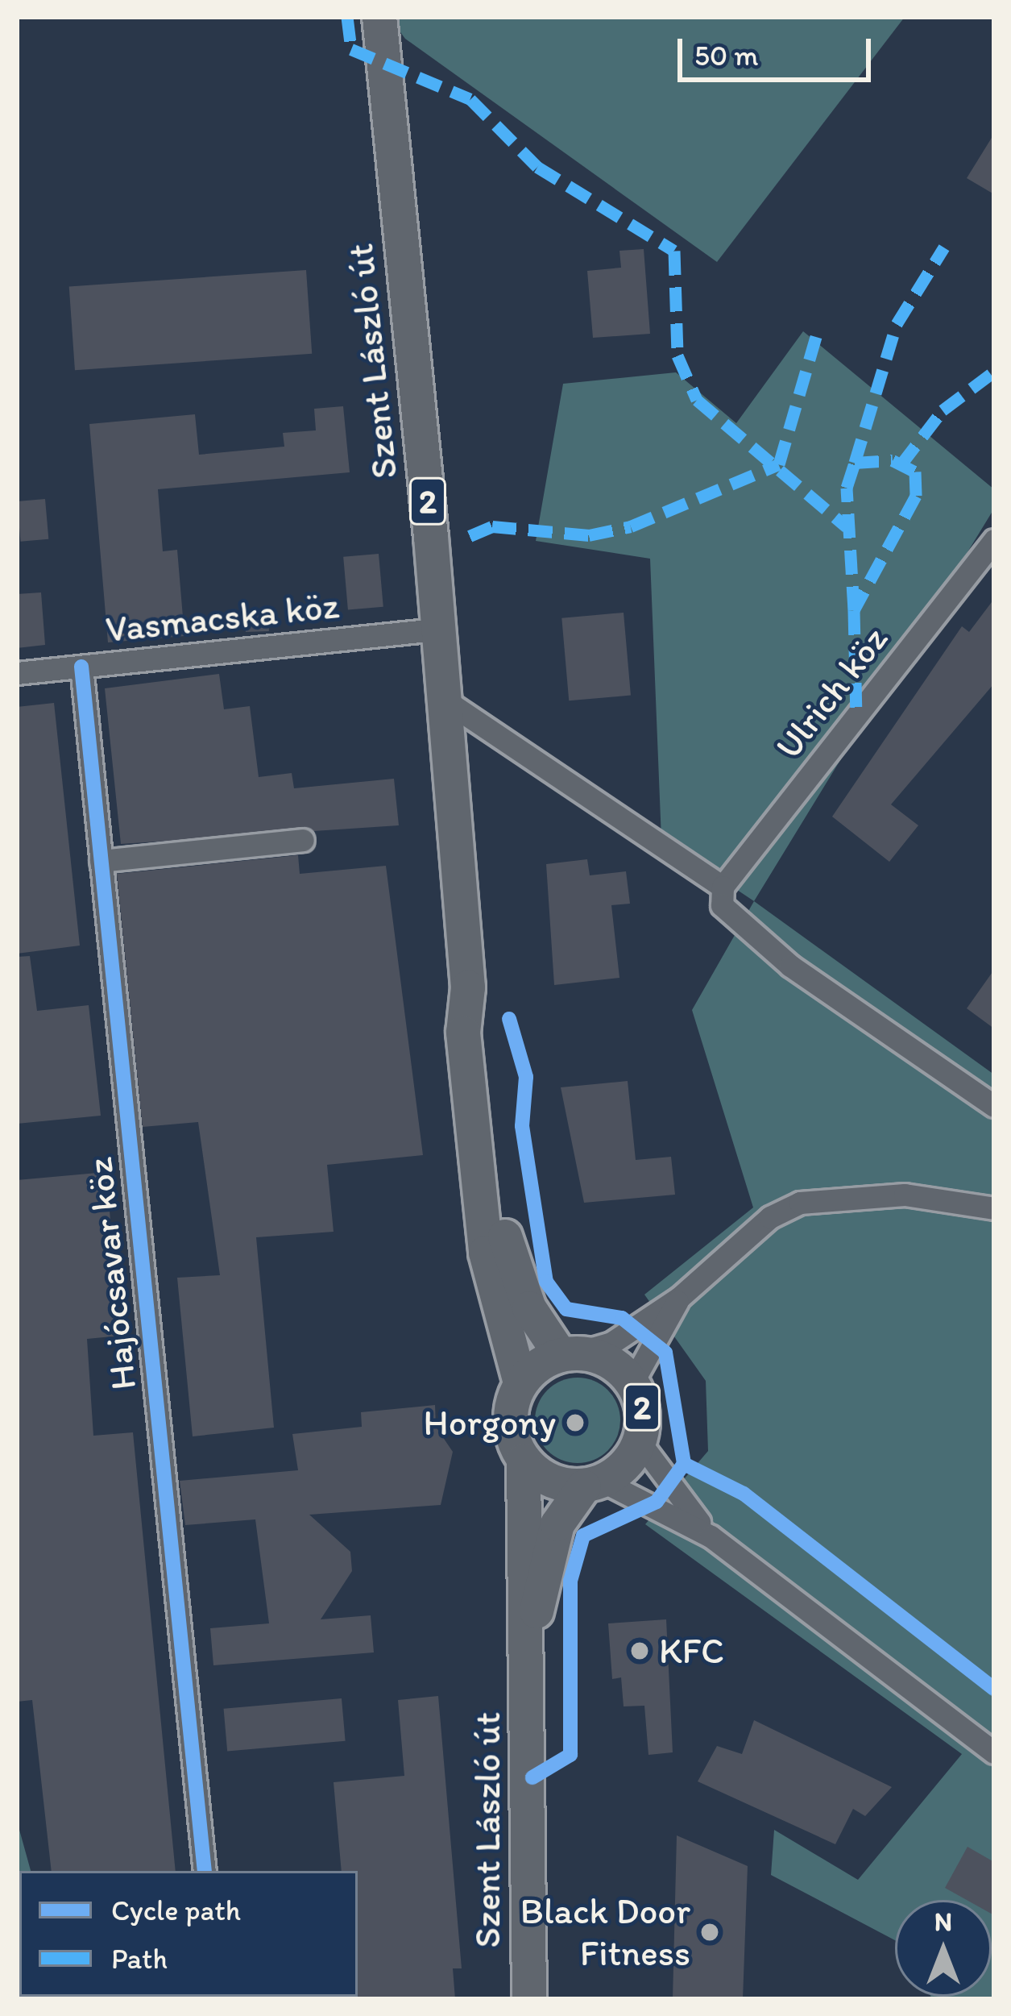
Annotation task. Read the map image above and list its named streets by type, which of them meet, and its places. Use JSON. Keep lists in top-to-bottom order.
{
  "streets": {
    "main road": ["Szent László út", "2"],
    "street": ["Vasmacska köz", "Ulrich köz", "Hajócsavar köz"]
  },
  "crossings": [
    ["Szent László út", "2"],
    ["Szent László út", "Vasmacska köz"],
    ["Vasmacska köz", "Hajócsavar köz"]
  ],
  "places": ["Horgony", "KFC", "Black Door Fitness"],
  "legend": ["Cycle path", "Path"],
  "scale_bar": "50 m",
  "north": "top"
}
